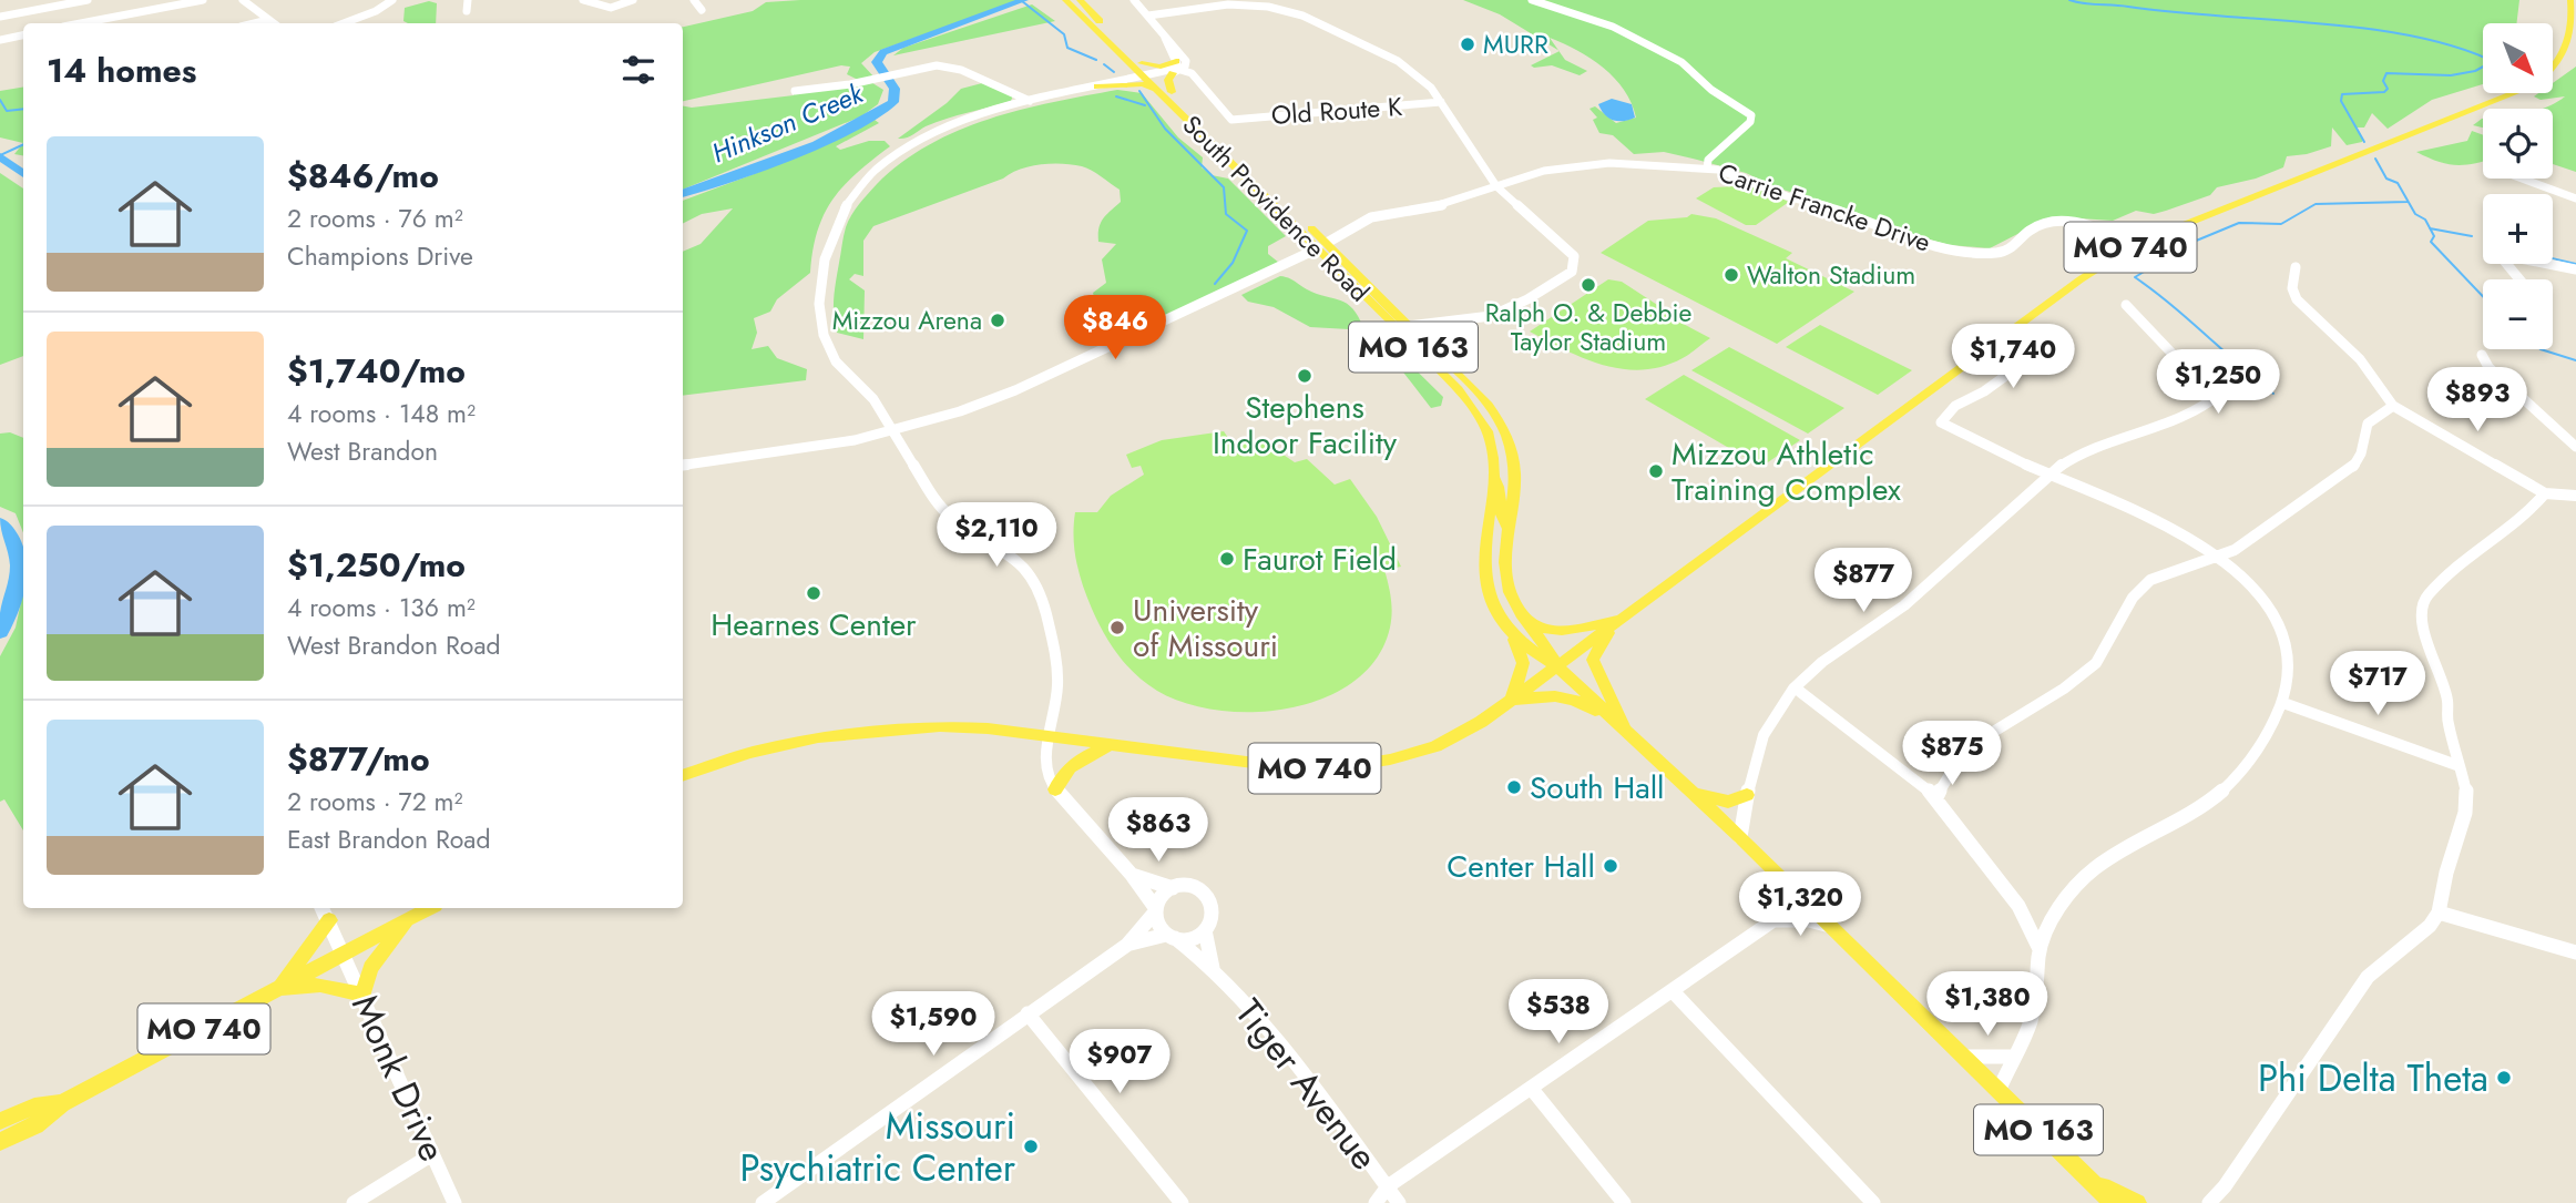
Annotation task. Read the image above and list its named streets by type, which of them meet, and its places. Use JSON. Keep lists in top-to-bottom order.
{
  "streets": {
    "main road": ["South Providence Road", "MO 740", "MO 163"],
    "street": [
      "Old Route K",
      "Carrie Francke Drive",
      "Monk Drive",
      "Tiger Avenue"
    ]
  },
  "crossings": [
    ["Old Route K", "South Providence Road"],
    ["Carrie Francke Drive", "South Providence Road"],
    ["Carrie Francke Drive", "MO 740"],
    ["South Providence Road", "MO 740"],
    ["MO 740", "Monk Drive"]
  ],
  "water": ["Hinkson Creek"],
  "places": [
    "MURR",
    "Walton Stadium",
    "Ralph O. & Debbie Taylor Stadium",
    "Mizzou Arena",
    "Stephens Indoor Facility",
    "Mizzou Athletic Training Complex",
    "Faurot Field",
    "Hearnes Center",
    "University of Missouri",
    "South Hall",
    "Center Hall",
    "Phi Delta Theta",
    "Missouri Psychiatric Center"
  ],
  "north": "bottom right",
  "page": {
    "map_buttons": ["+", "−"],
    "heading": "14 homes",
    "list": [
      {
        "name": "$846/mo",
        "note": "2 rooms · 76 m² · Champions Drive"
      },
      {
        "name": "$1,740/mo",
        "note": "4 rooms · 148 m² · West Brandon"
      },
      {
        "name": "$1,250/mo",
        "note": "4 rooms · 136 m² · West Brandon Road"
      },
      {
        "name": "$877/mo",
        "note": "2 rooms · 72 m² · East Brandon Road"
      }
    ],
    "price": [
      "$846",
      "$1,740",
      "$1,250",
      "$893",
      "$2,110",
      "$877",
      "$717",
      "$875",
      "$863",
      "$1,320",
      "$1,380",
      "$538",
      "$1,590",
      "$907"
    ]
  }
}
